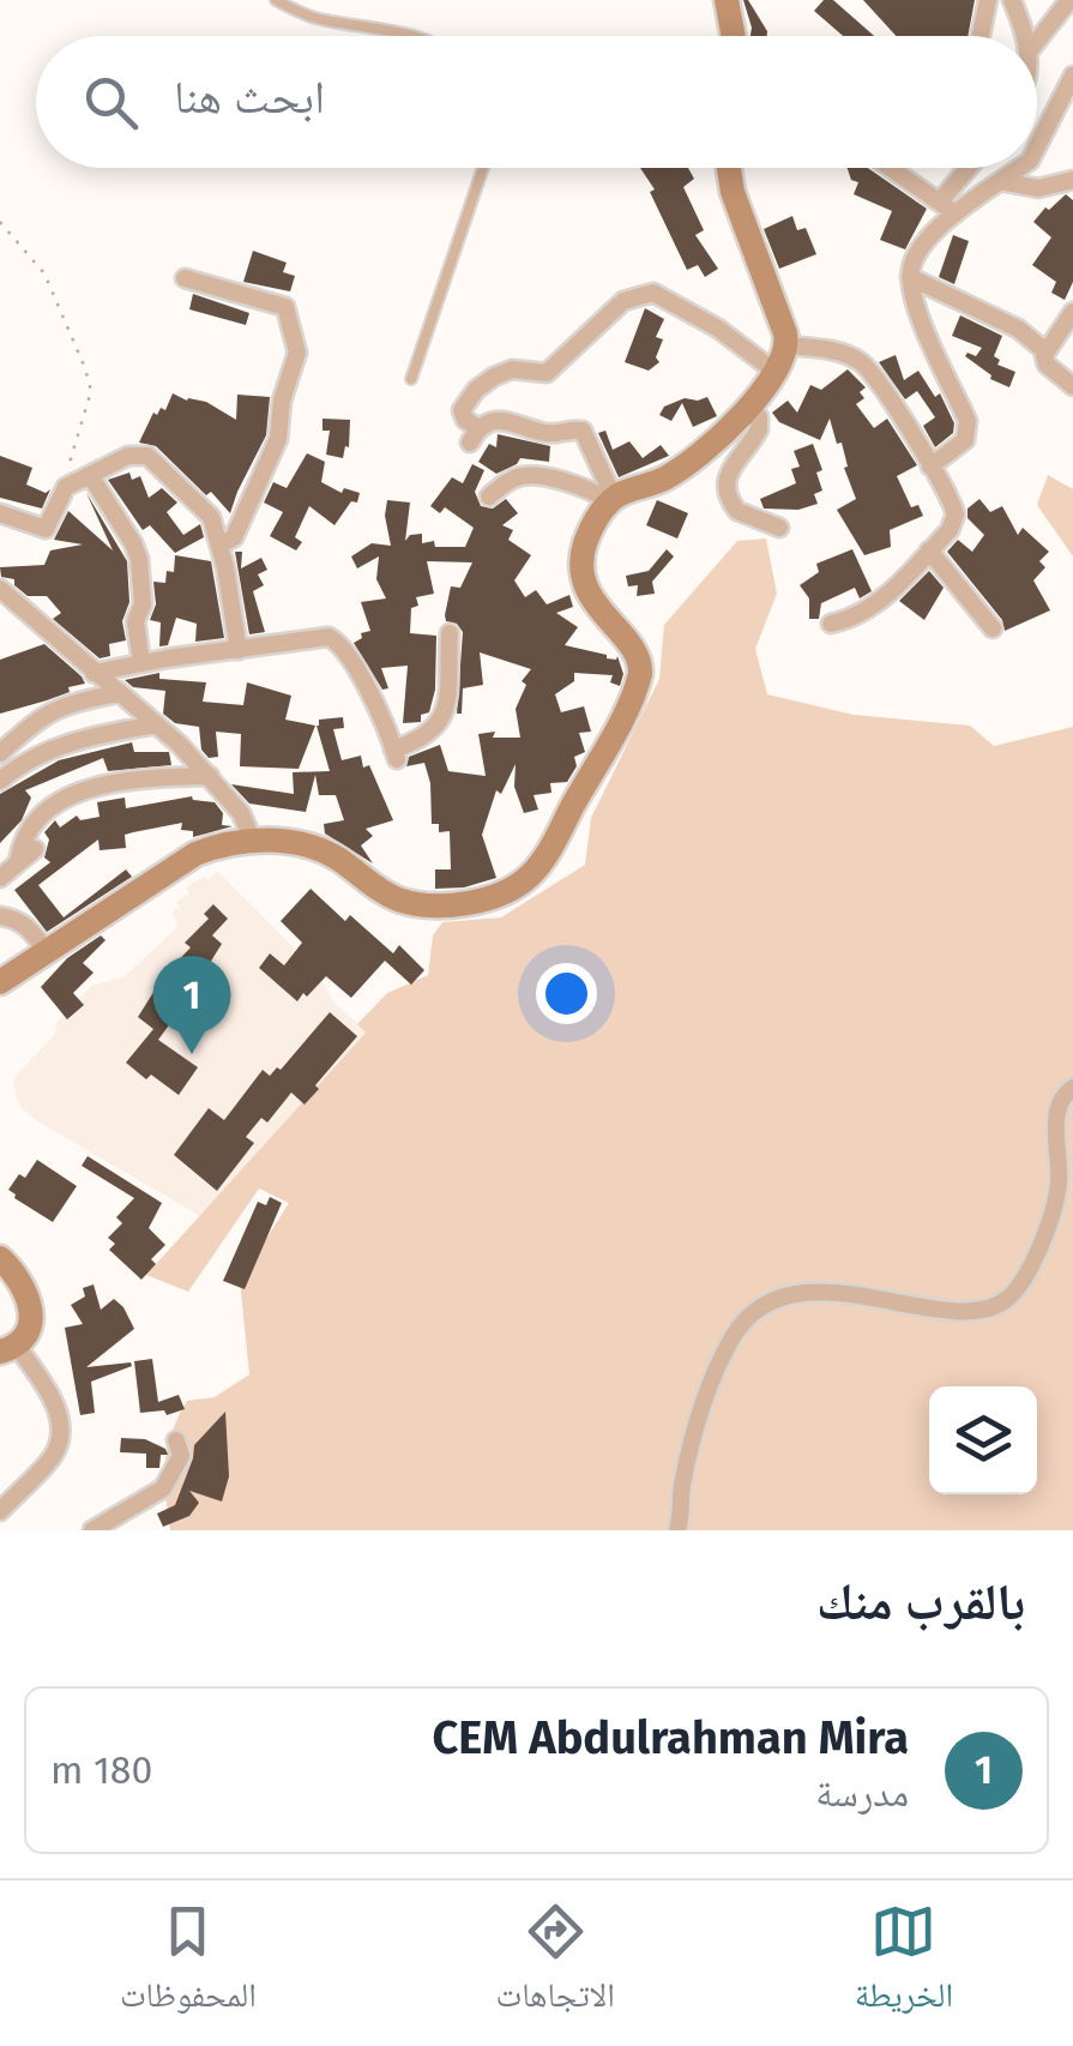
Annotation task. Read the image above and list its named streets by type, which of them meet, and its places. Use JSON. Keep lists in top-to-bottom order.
{
  "page": {
    "search": "ابحث هنا",
    "pins": "1",
    "heading": "بالقرب منك",
    "list": [
      {
        "mark": "1",
        "name": "CEM Abdulrahman Mira",
        "note": "مدرسة",
        "value": "180 m"
      }
    ],
    "nav": ["الخريطة", "الاتجاهات", "المحفوظات"]
  }
}
